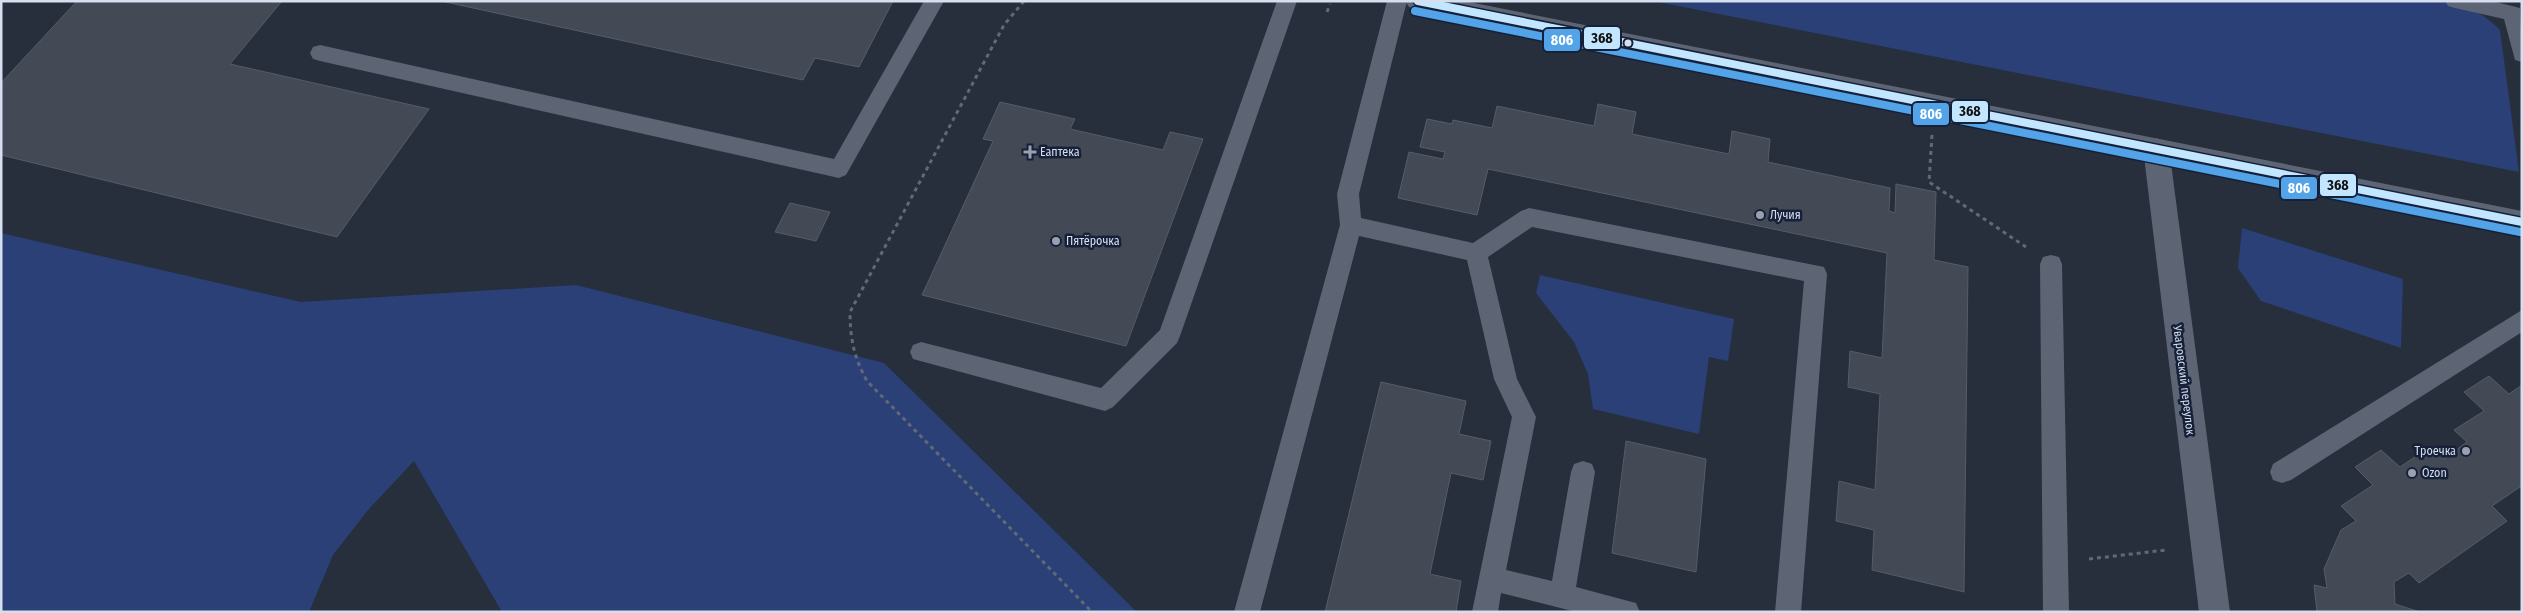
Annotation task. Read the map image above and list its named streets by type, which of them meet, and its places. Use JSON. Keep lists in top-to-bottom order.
{
  "streets": {
    "street": ["Уваровский переулок"]
  },
  "places": {
    "health": ["Еаптека"],
    "other": [
      "Лучия",
      "Пятёрочка",
      "Троечка",
      "Ozon"
    ]
  },
  "lines": ["transit line 368", "transit line 806"]
}
